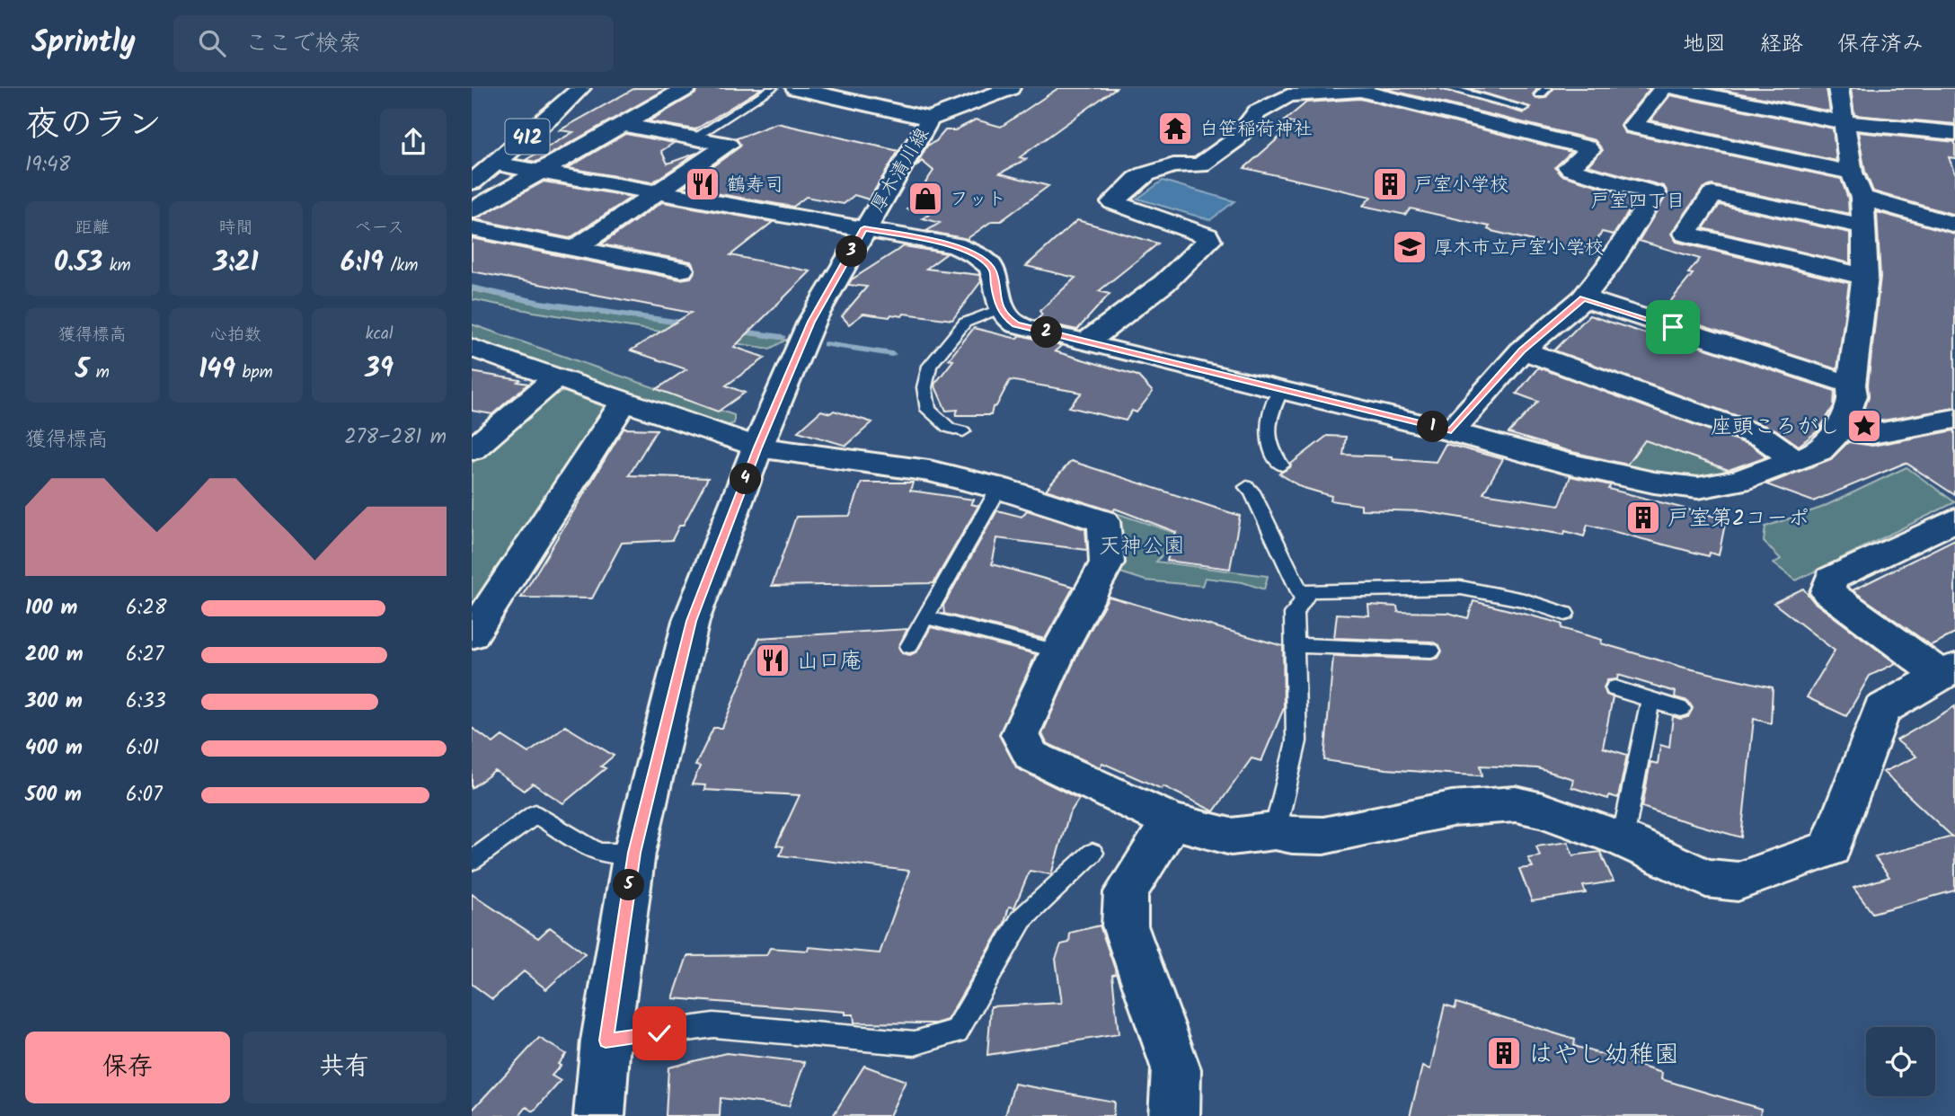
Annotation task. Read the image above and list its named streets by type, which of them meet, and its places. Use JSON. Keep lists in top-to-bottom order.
{
  "streets": {
    "main road": ["412", "厚木清川線"]
  },
  "districts": ["戸室四丁目"],
  "parks": ["天神公園"],
  "places": {
    "temple": ["白笹稲荷神社"],
    "restaurant": ["鶴寿司", "山口庵"],
    "building": ["戸室小学校", "戸室第2コーポ", "はやし幼稚園"],
    "shop": ["フット"],
    "school or university": ["厚木市立戸室小学校"],
    "place": ["座頭ころがし"]
  },
  "page": {
    "header": "Sprintly",
    "search": "ここで検索",
    "nav": ["地図", "経路", "保存済み"],
    "heading": ["夜のラン", "19:48"],
    "stats": [
      ["距離", "0.53 km"],
      ["時間", "3:21"],
      ["ペース", "6:19 /km"],
      ["獲得標高", "5 m"],
      ["心拍数", "149 bpm"],
      ["kcal", "39"]
    ],
    "pins": [
      "3",
      "2",
      "1",
      "4",
      "5"
    ],
    "chart": ["獲得標高", "278–281 m"],
    "list": [
      {
        "name": "100 m",
        "note": "6:28"
      },
      {
        "name": "200 m",
        "note": "6:27"
      },
      {
        "name": "300 m",
        "note": "6:33"
      },
      {
        "name": "400 m",
        "note": "6:01"
      },
      {
        "name": "500 m",
        "note": "6:07"
      }
    ],
    "buttons": ["保存", "共有"]
  }
}
